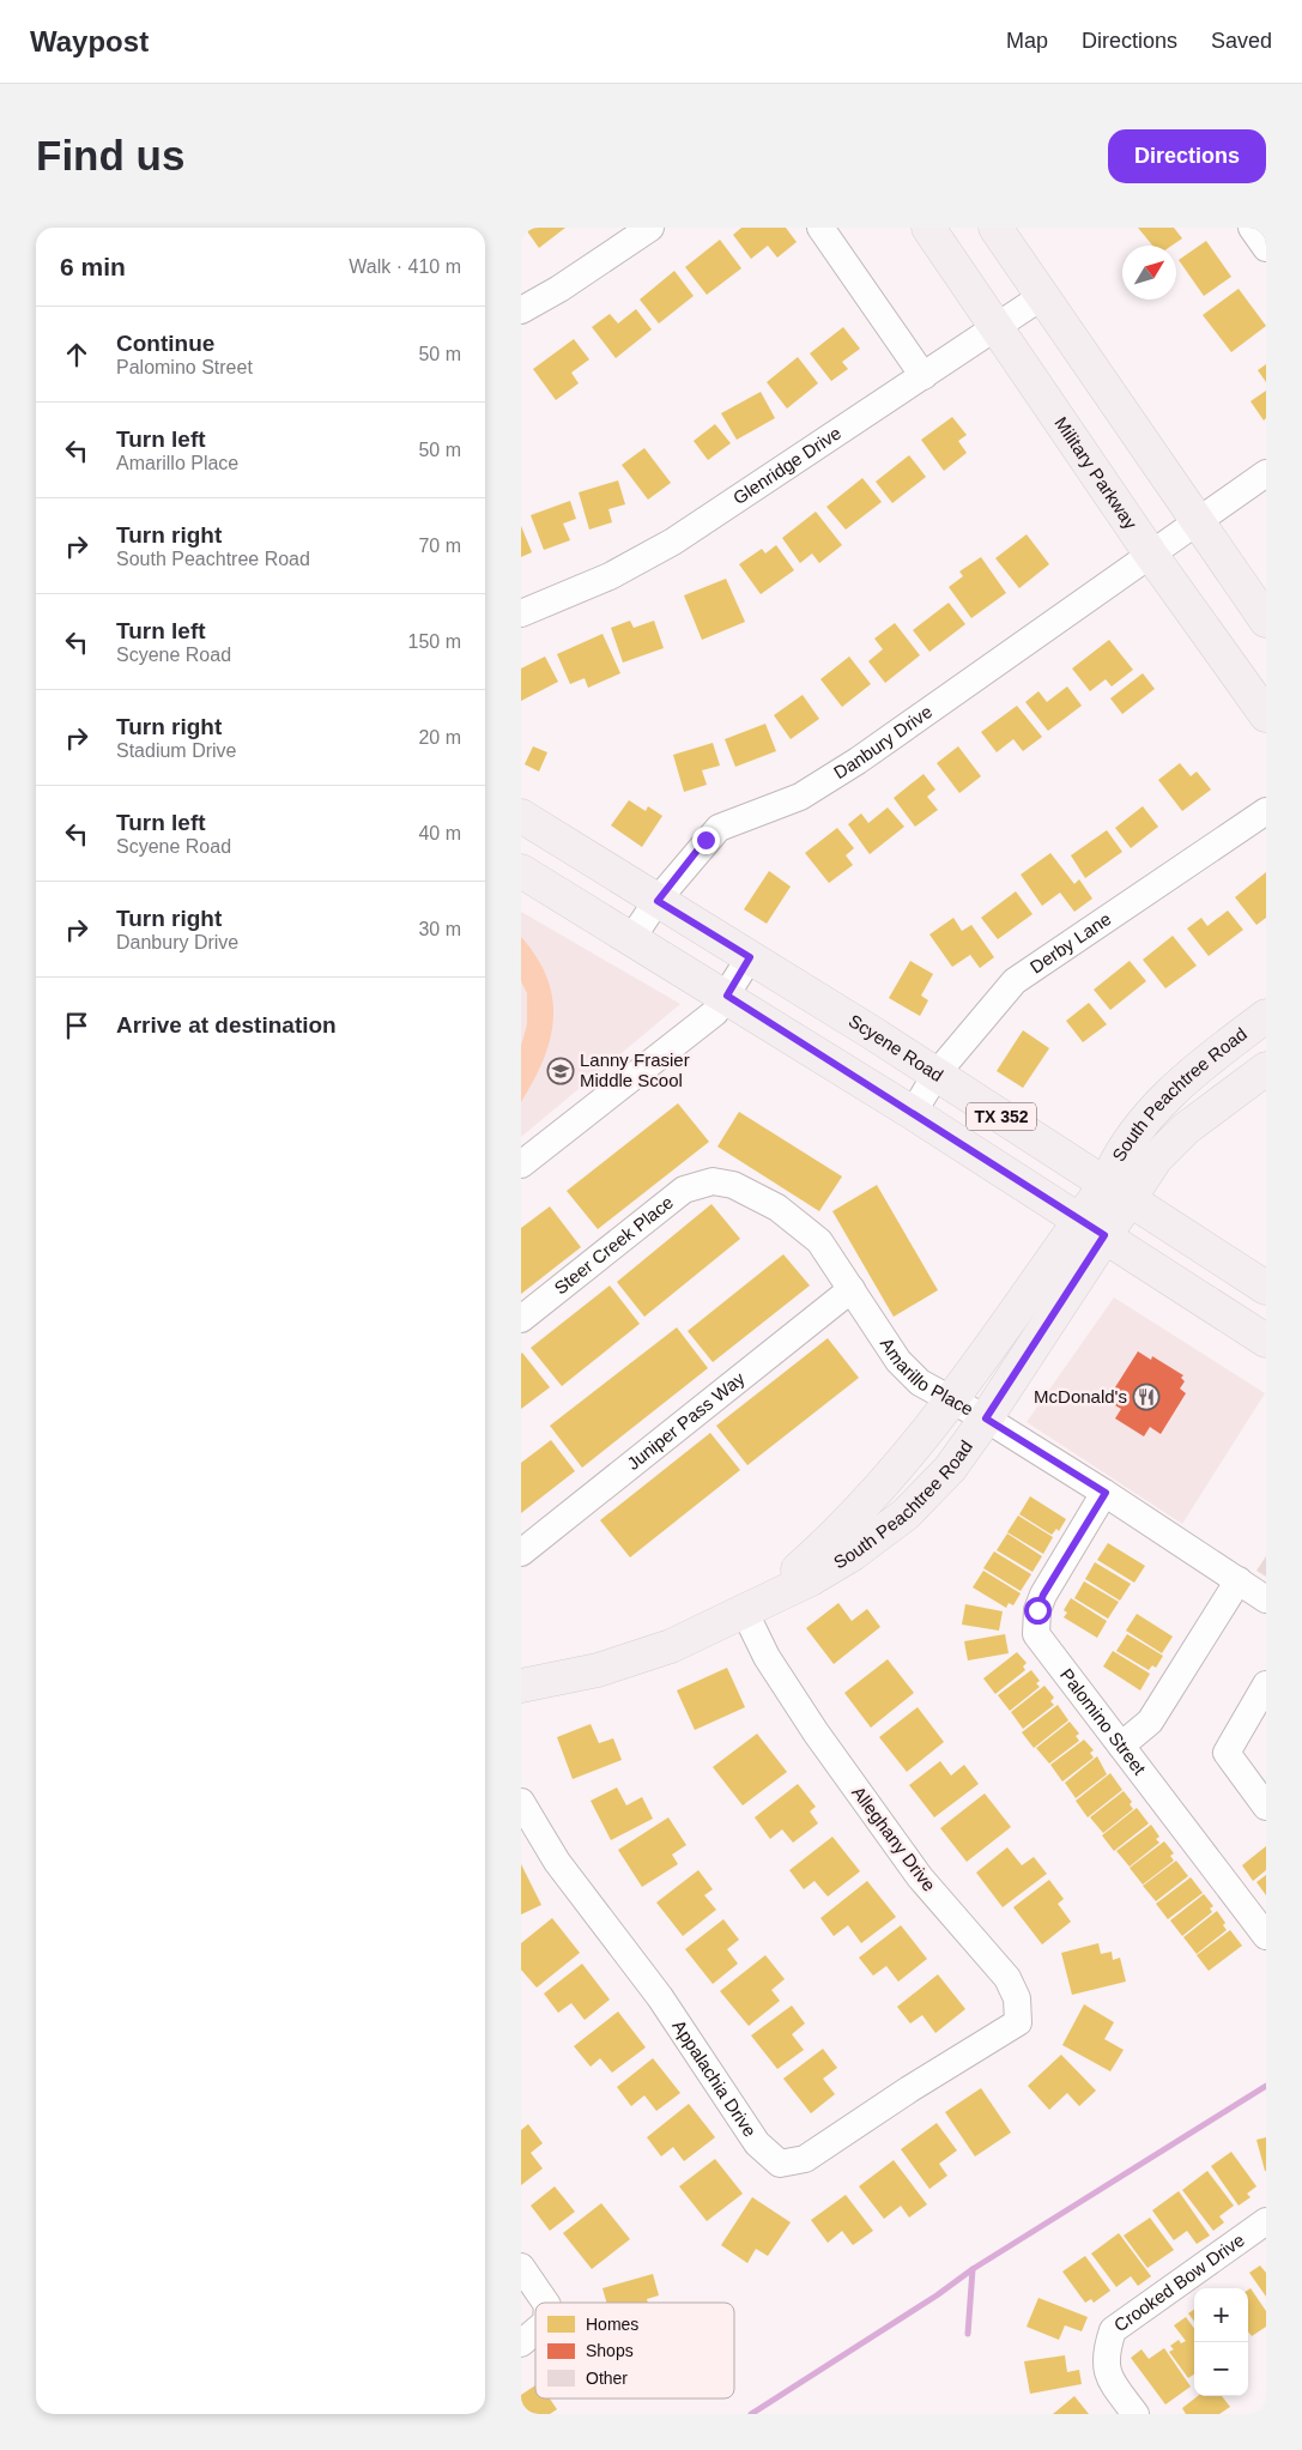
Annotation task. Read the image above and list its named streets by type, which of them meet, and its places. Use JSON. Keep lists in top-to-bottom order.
{
  "streets": {
    "main road": [
      "Military Parkway",
      "Scyene Road",
      "South Peachtree Road",
      "TX 352"
    ],
    "street": [
      "Glenridge Drive",
      "Danbury Drive",
      "Derby Lane",
      "Steer Creek Place",
      "Amarillo Place",
      "Juniper Pass Way",
      "Palomino Street",
      "Alleghany Drive",
      "Appalachia Drive",
      "Crooked Bow Drive"
    ]
  },
  "crossings": [
    ["Glenridge Drive", "Military Parkway"],
    ["Military Parkway", "Danbury Drive"],
    ["Danbury Drive", "Scyene Road"],
    ["Danbury Drive", "TX 352"],
    ["Derby Lane", "Scyene Road"],
    ["Derby Lane", "TX 352"],
    ["Scyene Road", "South Peachtree Road"],
    ["South Peachtree Road", "TX 352"],
    ["South Peachtree Road", "Amarillo Place"],
    ["South Peachtree Road", "Alleghany Drive"],
    ["Steer Creek Place", "Amarillo Place"],
    ["Amarillo Place", "Juniper Pass Way"],
    ["Amarillo Place", "Palomino Street"],
    ["Alleghany Drive", "Appalachia Drive"]
  ],
  "places": {
    "school or university": ["Lanny Frasier Middle Scool"],
    "restaurant": ["McDonald's"]
  },
  "legend": ["Homes", "Shops", "Other"],
  "north": "top right",
  "page": {
    "header": "Waypost",
    "nav": ["Map", "Directions", "Saved"],
    "buttons": "Directions",
    "title": "Find us",
    "heading": ["6 min", "Walk · 410 m"],
    "list": [
      ["Continue", "Palomino Street", "50 m"],
      ["Turn left", "Amarillo Place", "50 m"],
      ["Turn right", "South Peachtree Road", "70 m"],
      ["Turn left", "Scyene Road", "150 m"],
      ["Turn right", "Stadium Drive", "20 m"],
      ["Turn left", "Scyene Road", "40 m"],
      ["Turn right", "Danbury Drive", "30 m"],
      "Arrive at destination"
    ],
    "map_buttons": ["+", "−"]
  }
}
